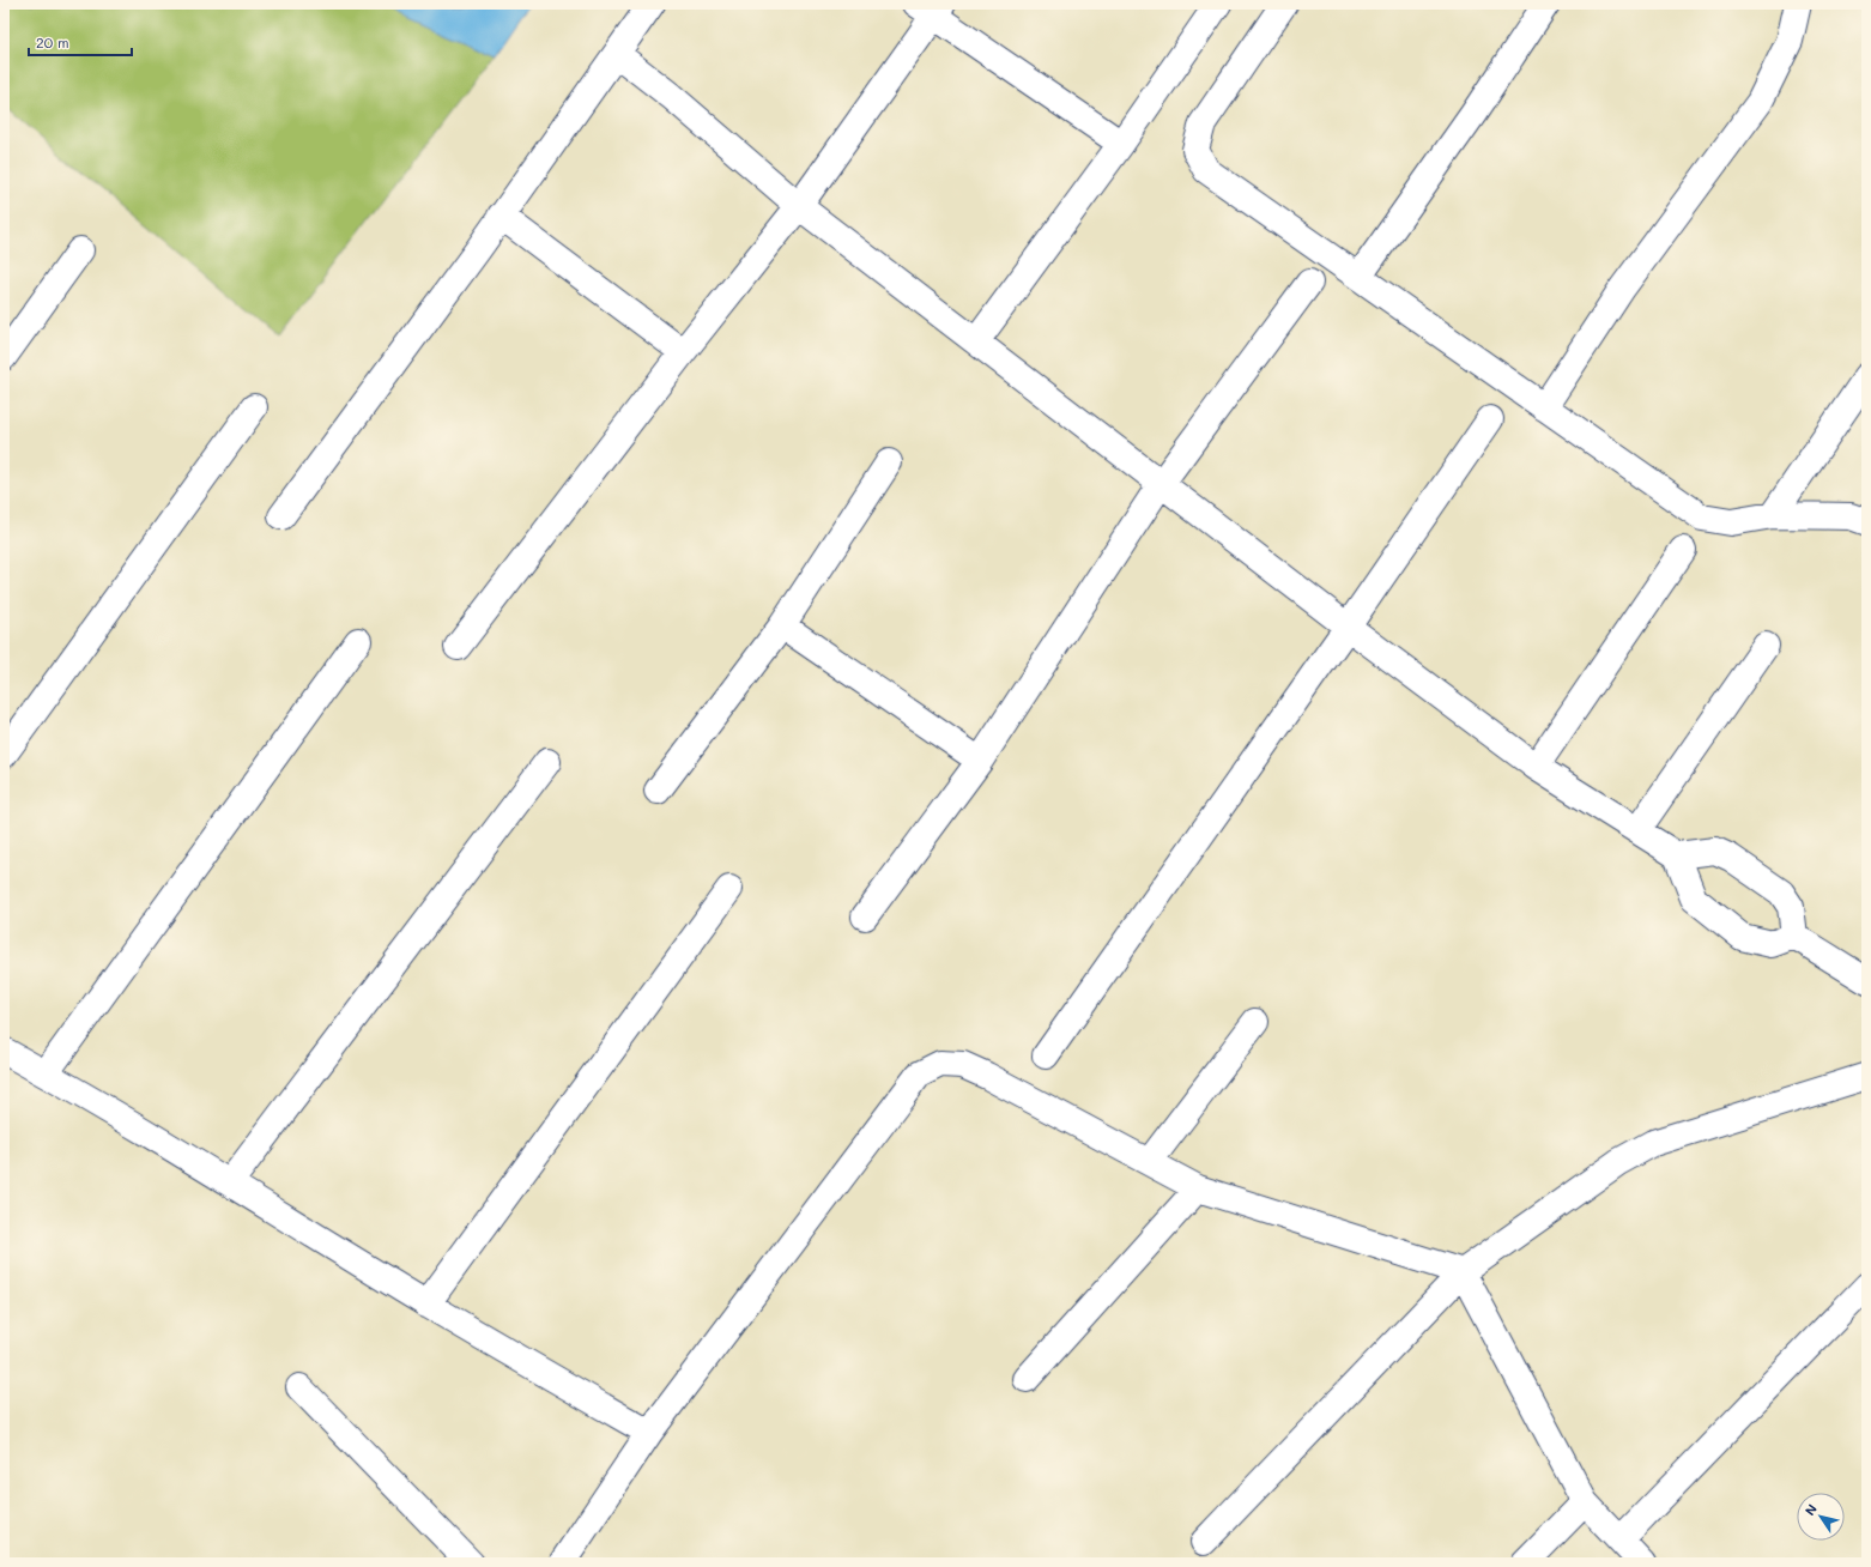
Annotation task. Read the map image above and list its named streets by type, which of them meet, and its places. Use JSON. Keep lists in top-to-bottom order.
{
  "scale_bar": "20 m",
  "north": "top left"
}
